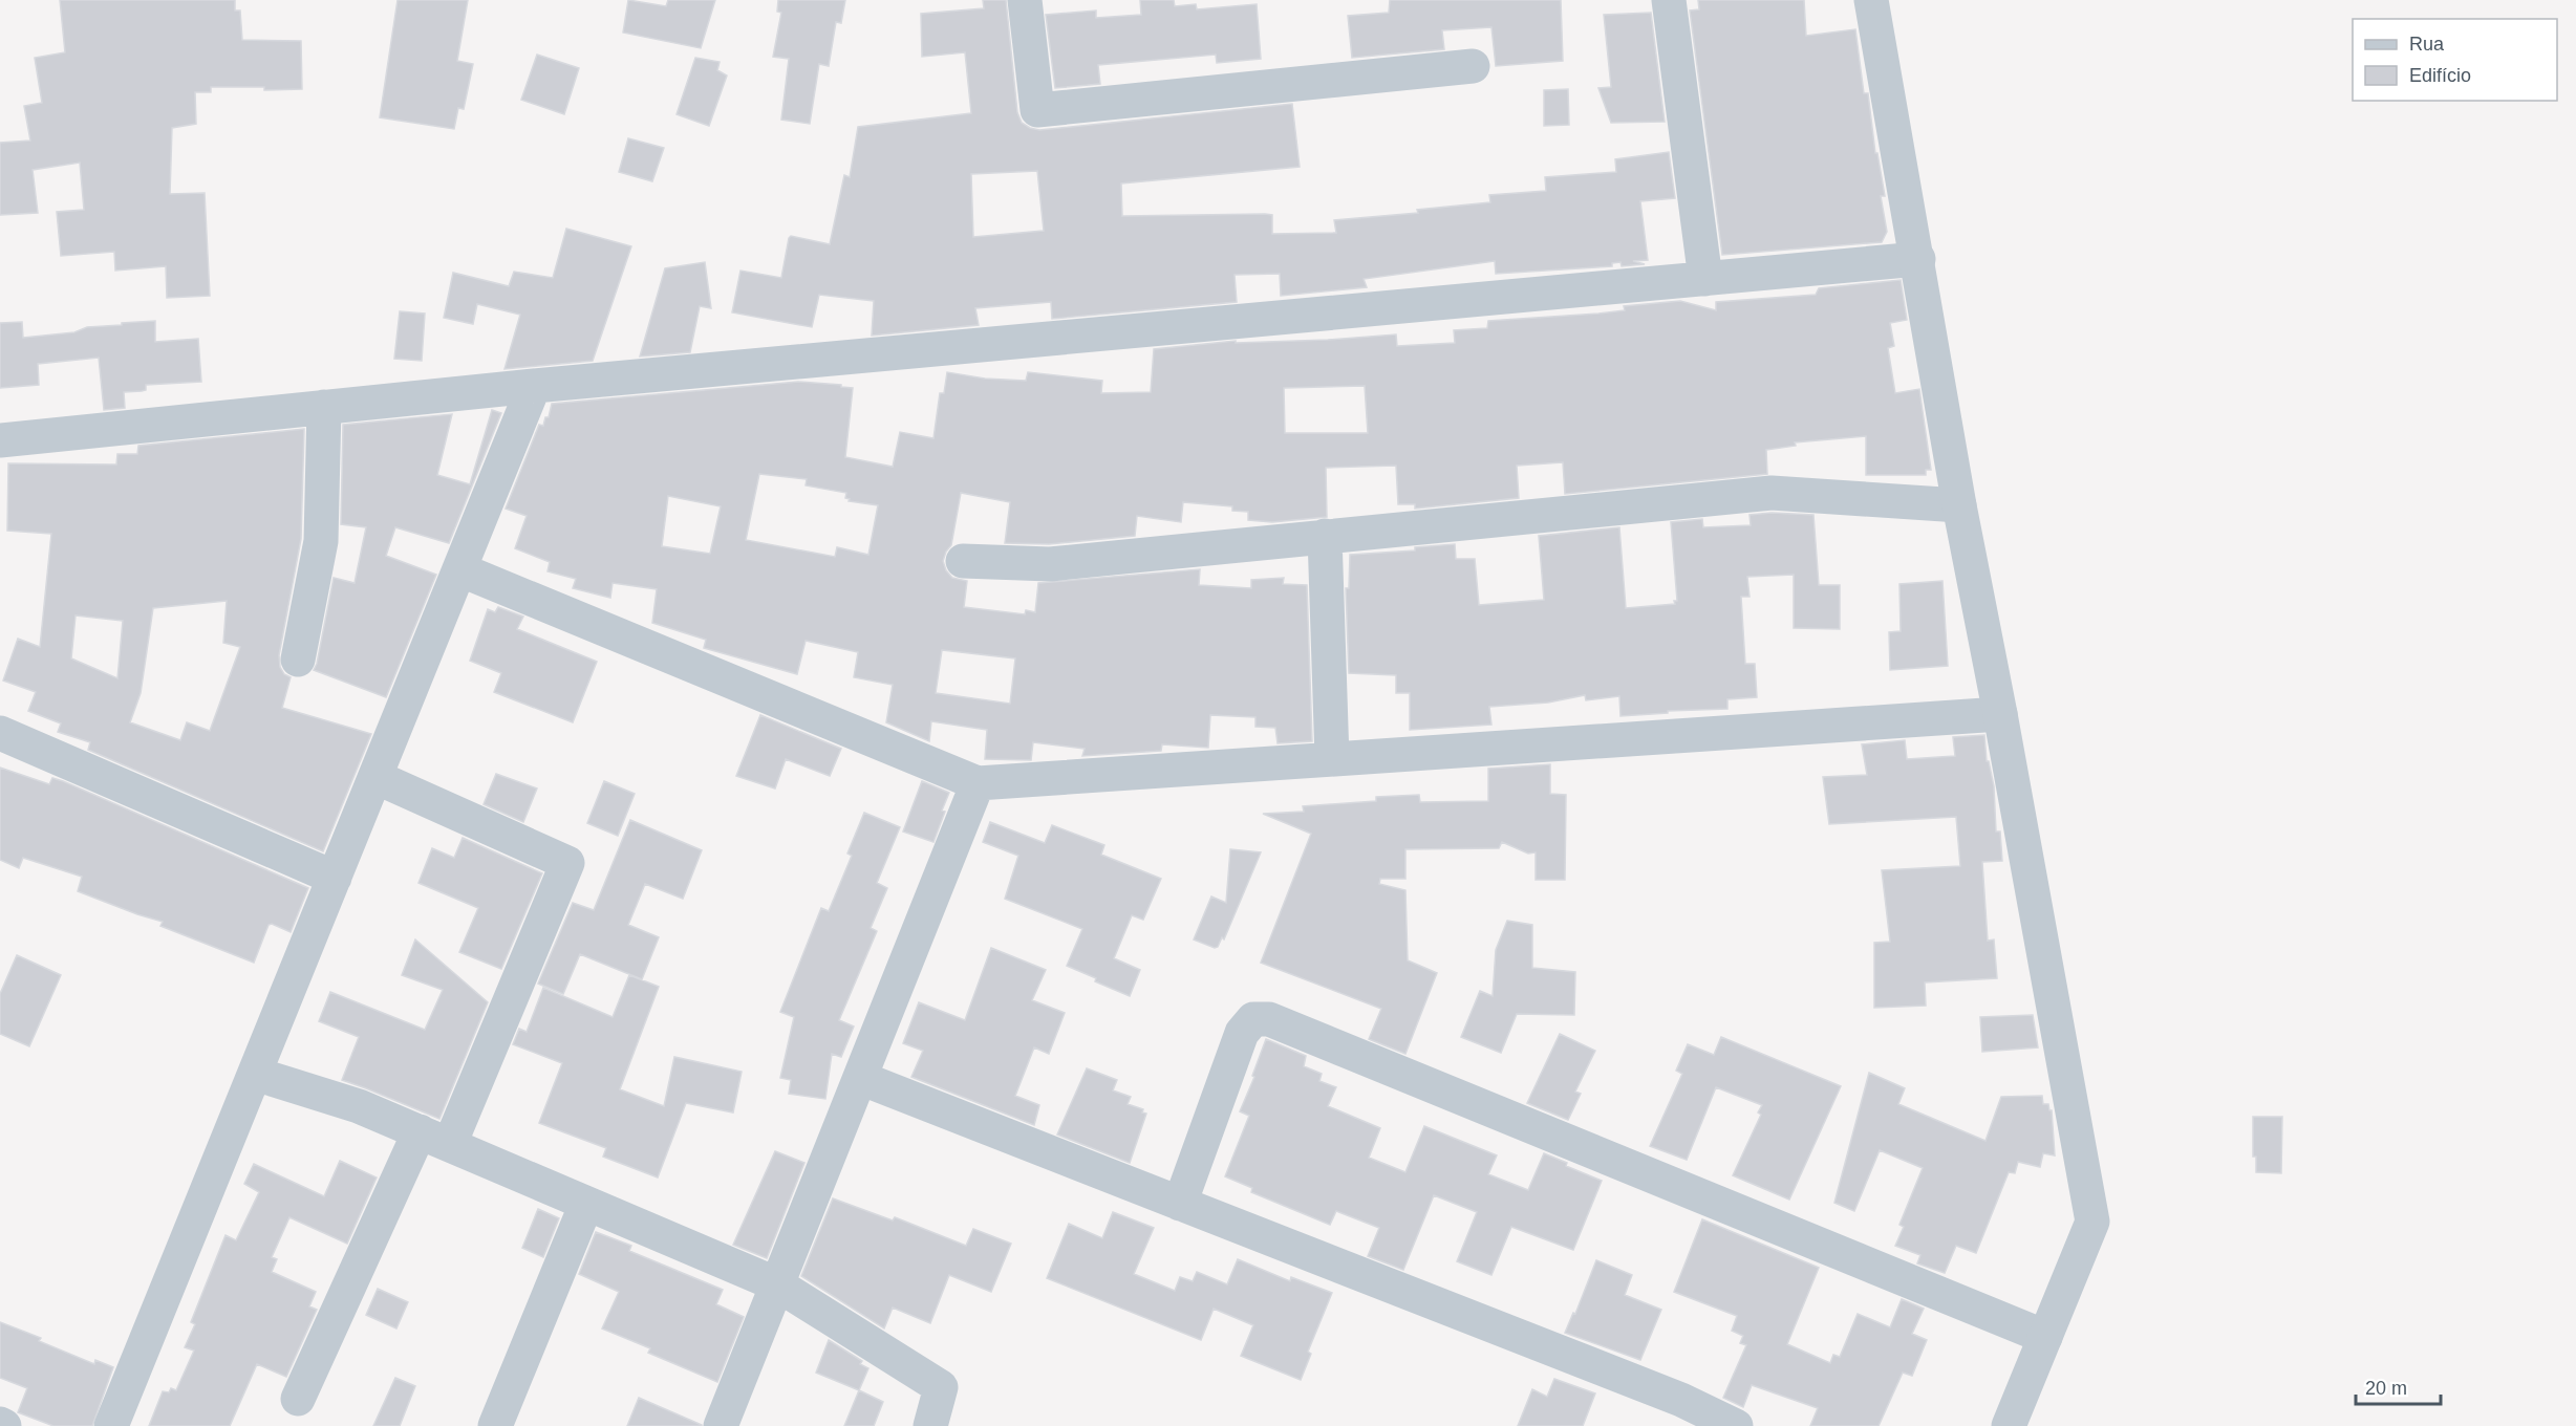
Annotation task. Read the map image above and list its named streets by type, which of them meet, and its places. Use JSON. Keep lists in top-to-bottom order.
{
  "legend": ["Rua", "Edifício"],
  "scale_bar": "20 m"
}
